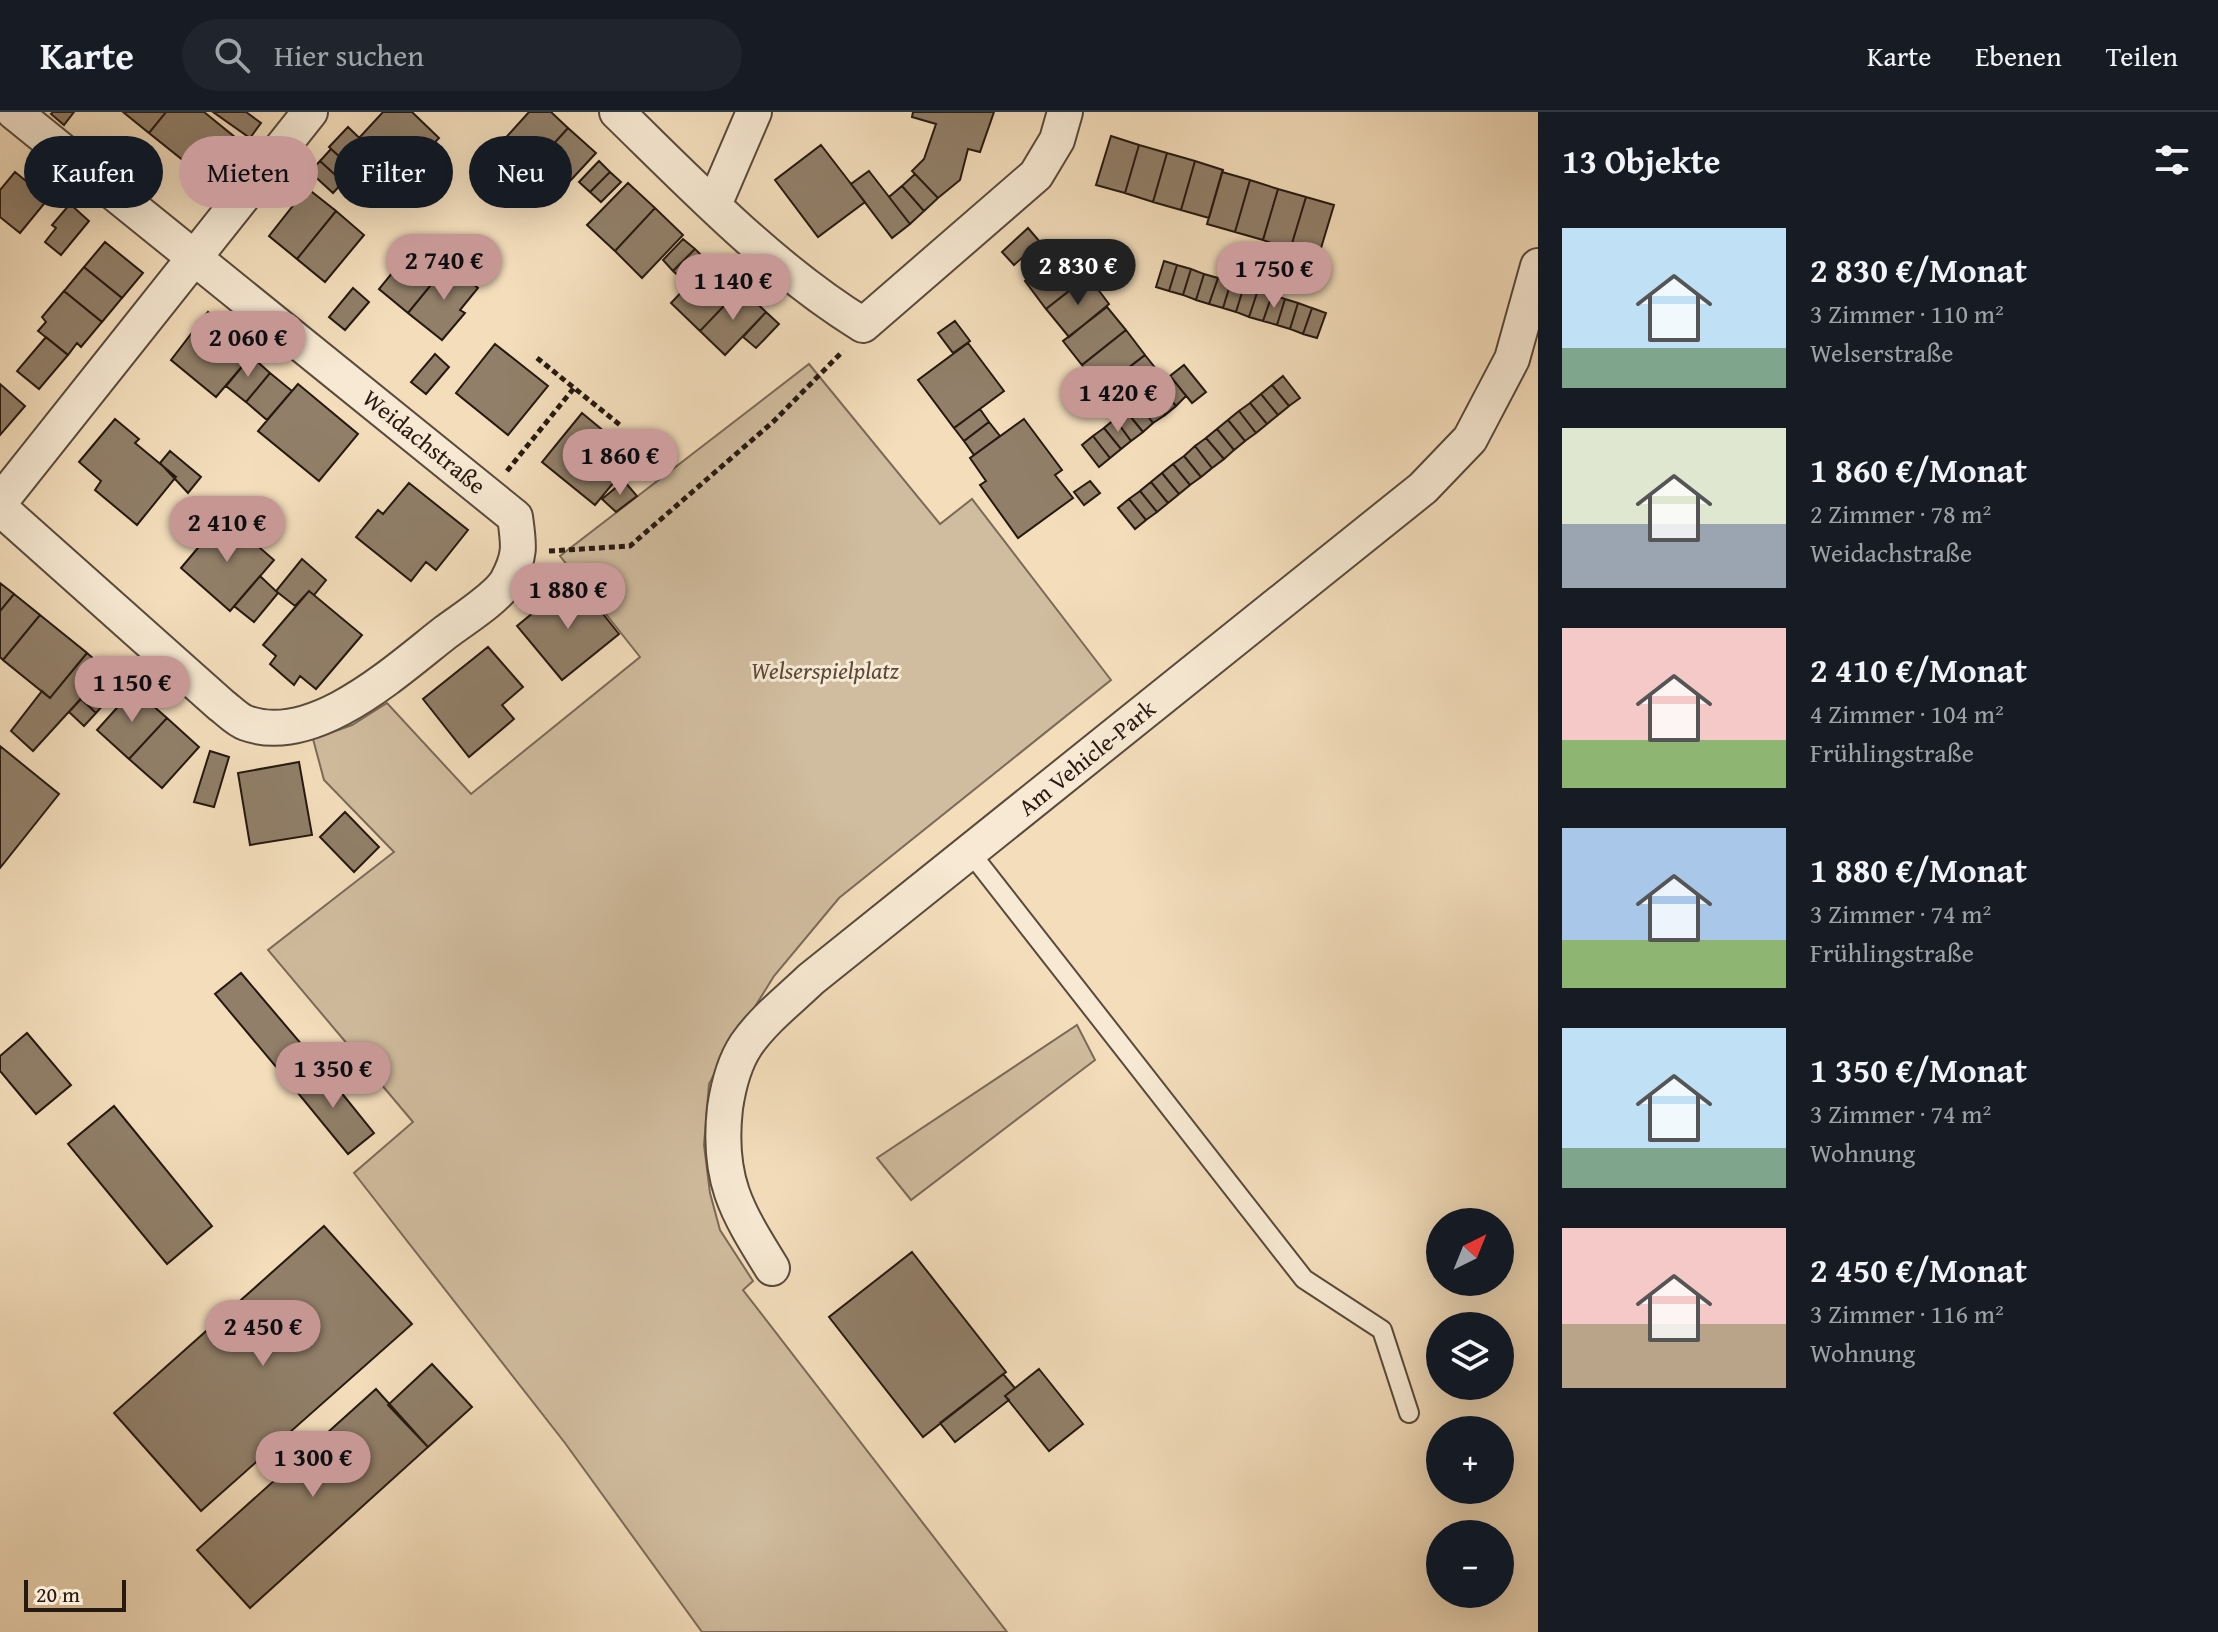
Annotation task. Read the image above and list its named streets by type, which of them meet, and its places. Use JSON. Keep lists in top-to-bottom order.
{
  "streets": {
    "street": ["Weidachstraße", "Am Vehicle-Park"]
  },
  "parks": ["Welserspielplatz"],
  "scale_bar": "20 m",
  "north": "top right",
  "page": {
    "header": "Karte",
    "search": "Hier suchen",
    "nav": ["Karte", "Ebenen", "Teilen"],
    "heading": "13 Objekte",
    "chip": [
      "Kaufen",
      "Mieten",
      "Filter",
      "Neu"
    ],
    "list": [
      {
        "name": "2 830 €/Monat",
        "note": "3 Zimmer · 110 m² · Welserstraße"
      },
      {
        "name": "1 860 €/Monat",
        "note": "2 Zimmer · 78 m² · Weidachstraße"
      },
      {
        "name": "2 410 €/Monat",
        "note": "4 Zimmer · 104 m² · Frühlingstraße"
      },
      {
        "name": "1 880 €/Monat",
        "note": "3 Zimmer · 74 m² · Frühlingstraße"
      },
      {
        "name": "1 350 €/Monat",
        "note": "3 Zimmer · 74 m² · Wohnung"
      },
      {
        "name": "2 450 €/Monat",
        "note": "3 Zimmer · 116 m² · Wohnung"
      }
    ],
    "price": [
      "2 740 €",
      "2 830 €",
      "1 750 €",
      "1 140 €",
      "2 060 €",
      "1 420 €",
      "1 860 €",
      "2 410 €",
      "1 880 €",
      "1 150 €",
      "1 350 €",
      "2 450 €",
      "1 300 €"
    ],
    "map_buttons": ["+", "−"],
    "scale": "20 m"
  }
}
